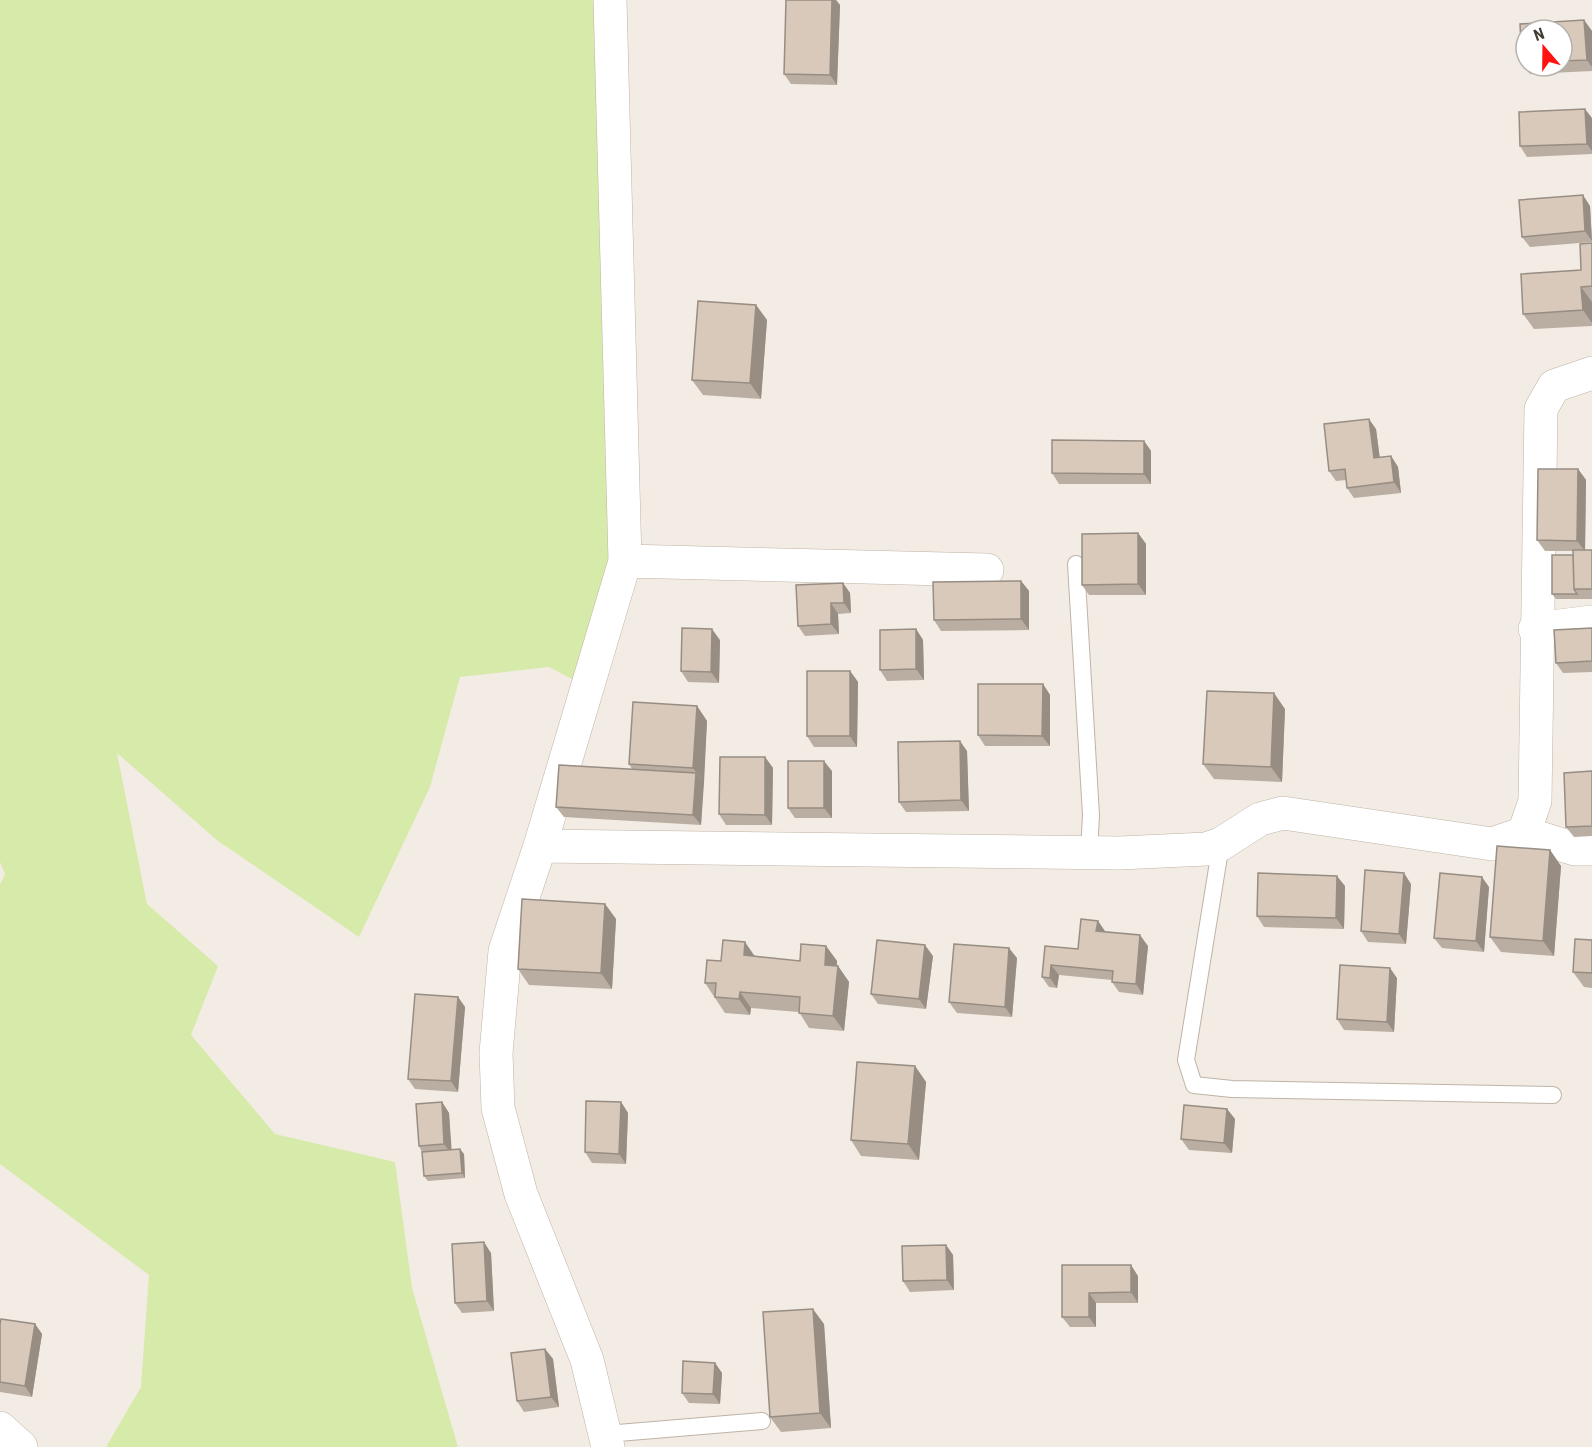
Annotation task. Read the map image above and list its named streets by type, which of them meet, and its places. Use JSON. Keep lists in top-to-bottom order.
{
  "north": "top"
}
